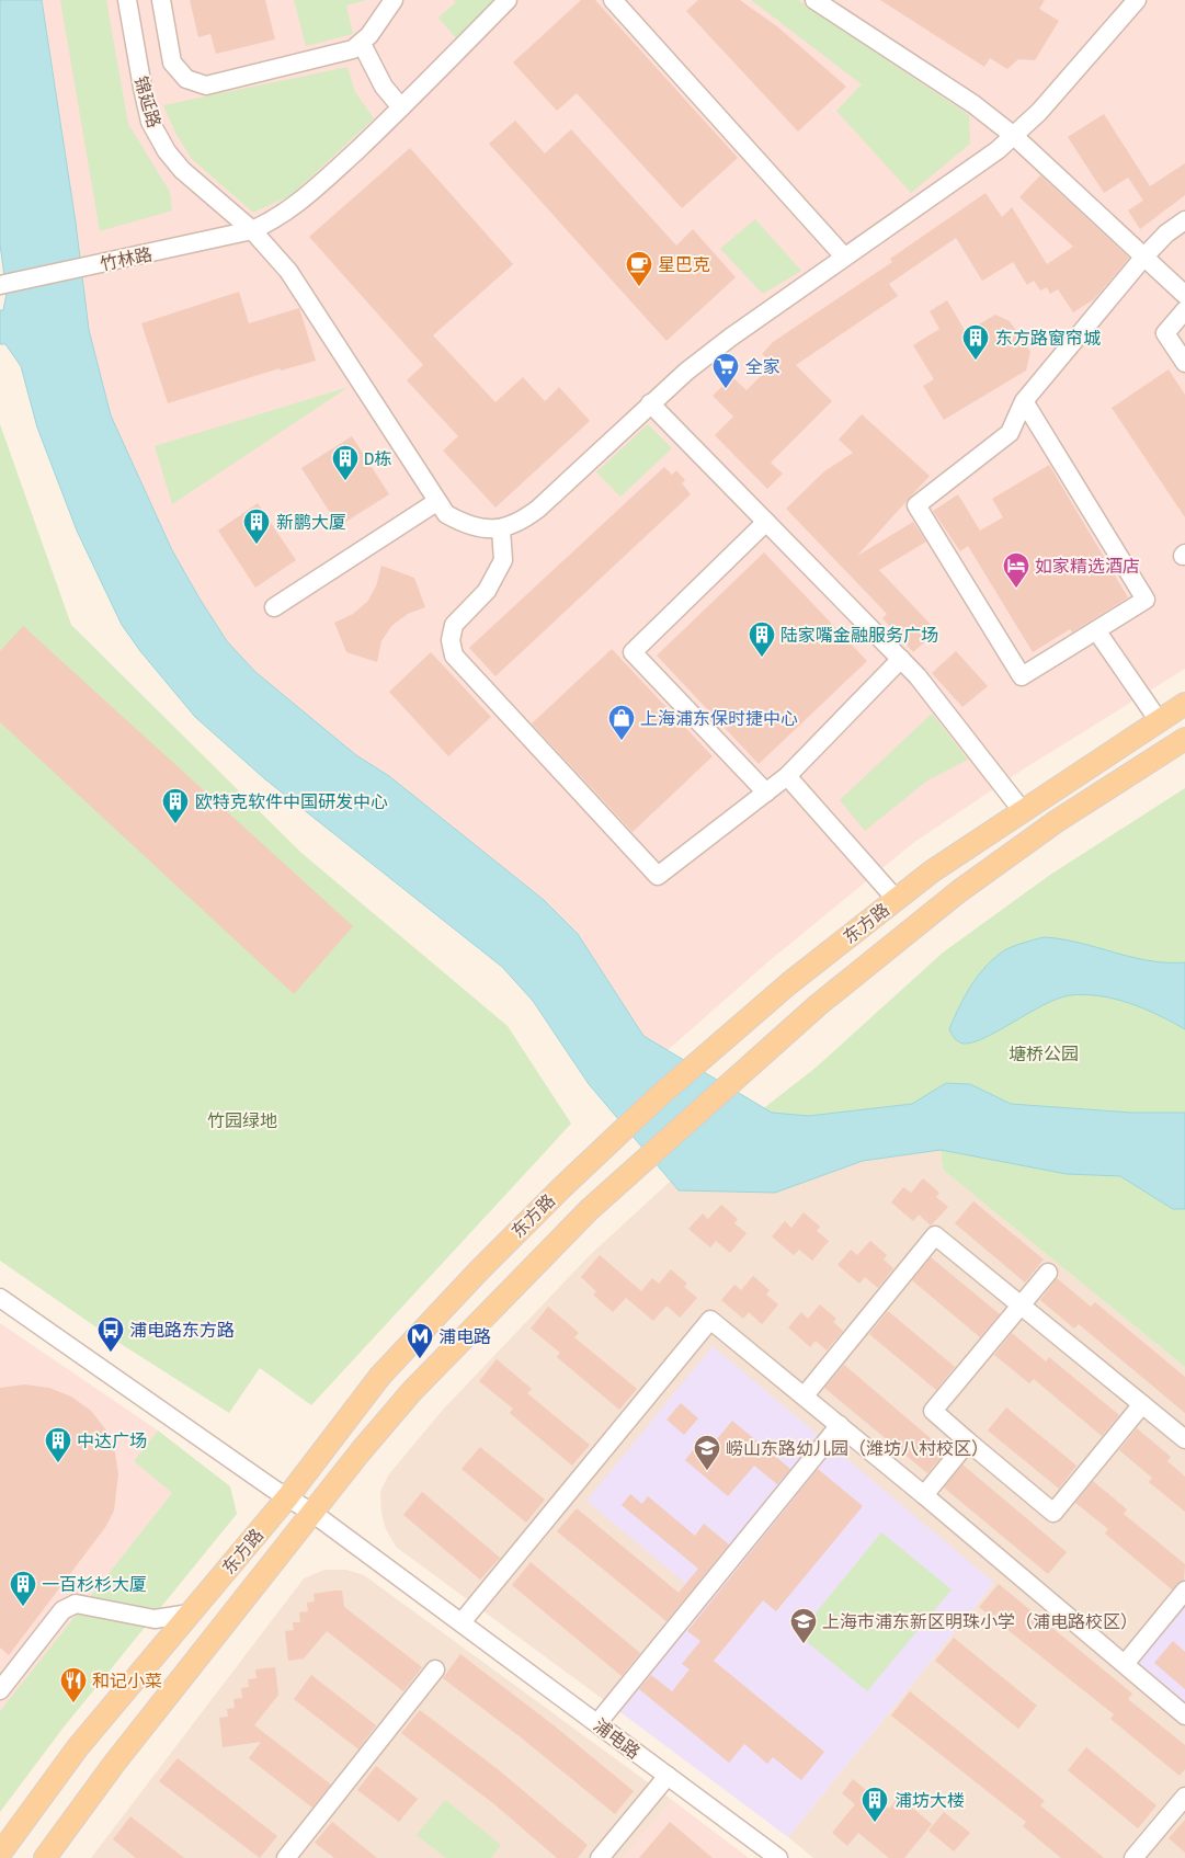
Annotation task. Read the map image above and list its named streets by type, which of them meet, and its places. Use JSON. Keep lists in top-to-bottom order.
{
  "streets": {
    "main road": ["东方路"],
    "street": ["锦延路", "竹林路", "浦电路"]
  },
  "crossings": [
    ["锦延路", "竹林路"],
    ["东方路", "浦电路"]
  ],
  "parks": ["塘桥公园", "竹园绿地"],
  "places": {
    "cafe": ["星巴克"],
    "building": [
      "东方路窗帘城",
      "D栋",
      "新鹏大厦",
      "陆家嘴金融服务广场",
      "欧特克软件中国研发中心",
      "中达广场",
      "一百杉杉大厦",
      "浦坊大楼"
    ],
    "supermarket": ["全家"],
    "hotel": ["如家精选酒店"],
    "shop": ["上海浦东保时捷中心"],
    "bus stop": ["浦电路东方路"],
    "metro station": ["浦电路"],
    "school or university": ["崂山东路幼儿园（潍坊八村校区）", "上海市浦东新区明珠小学（浦电路校区）"],
    "restaurant": ["和记小菜"]
  }
}
